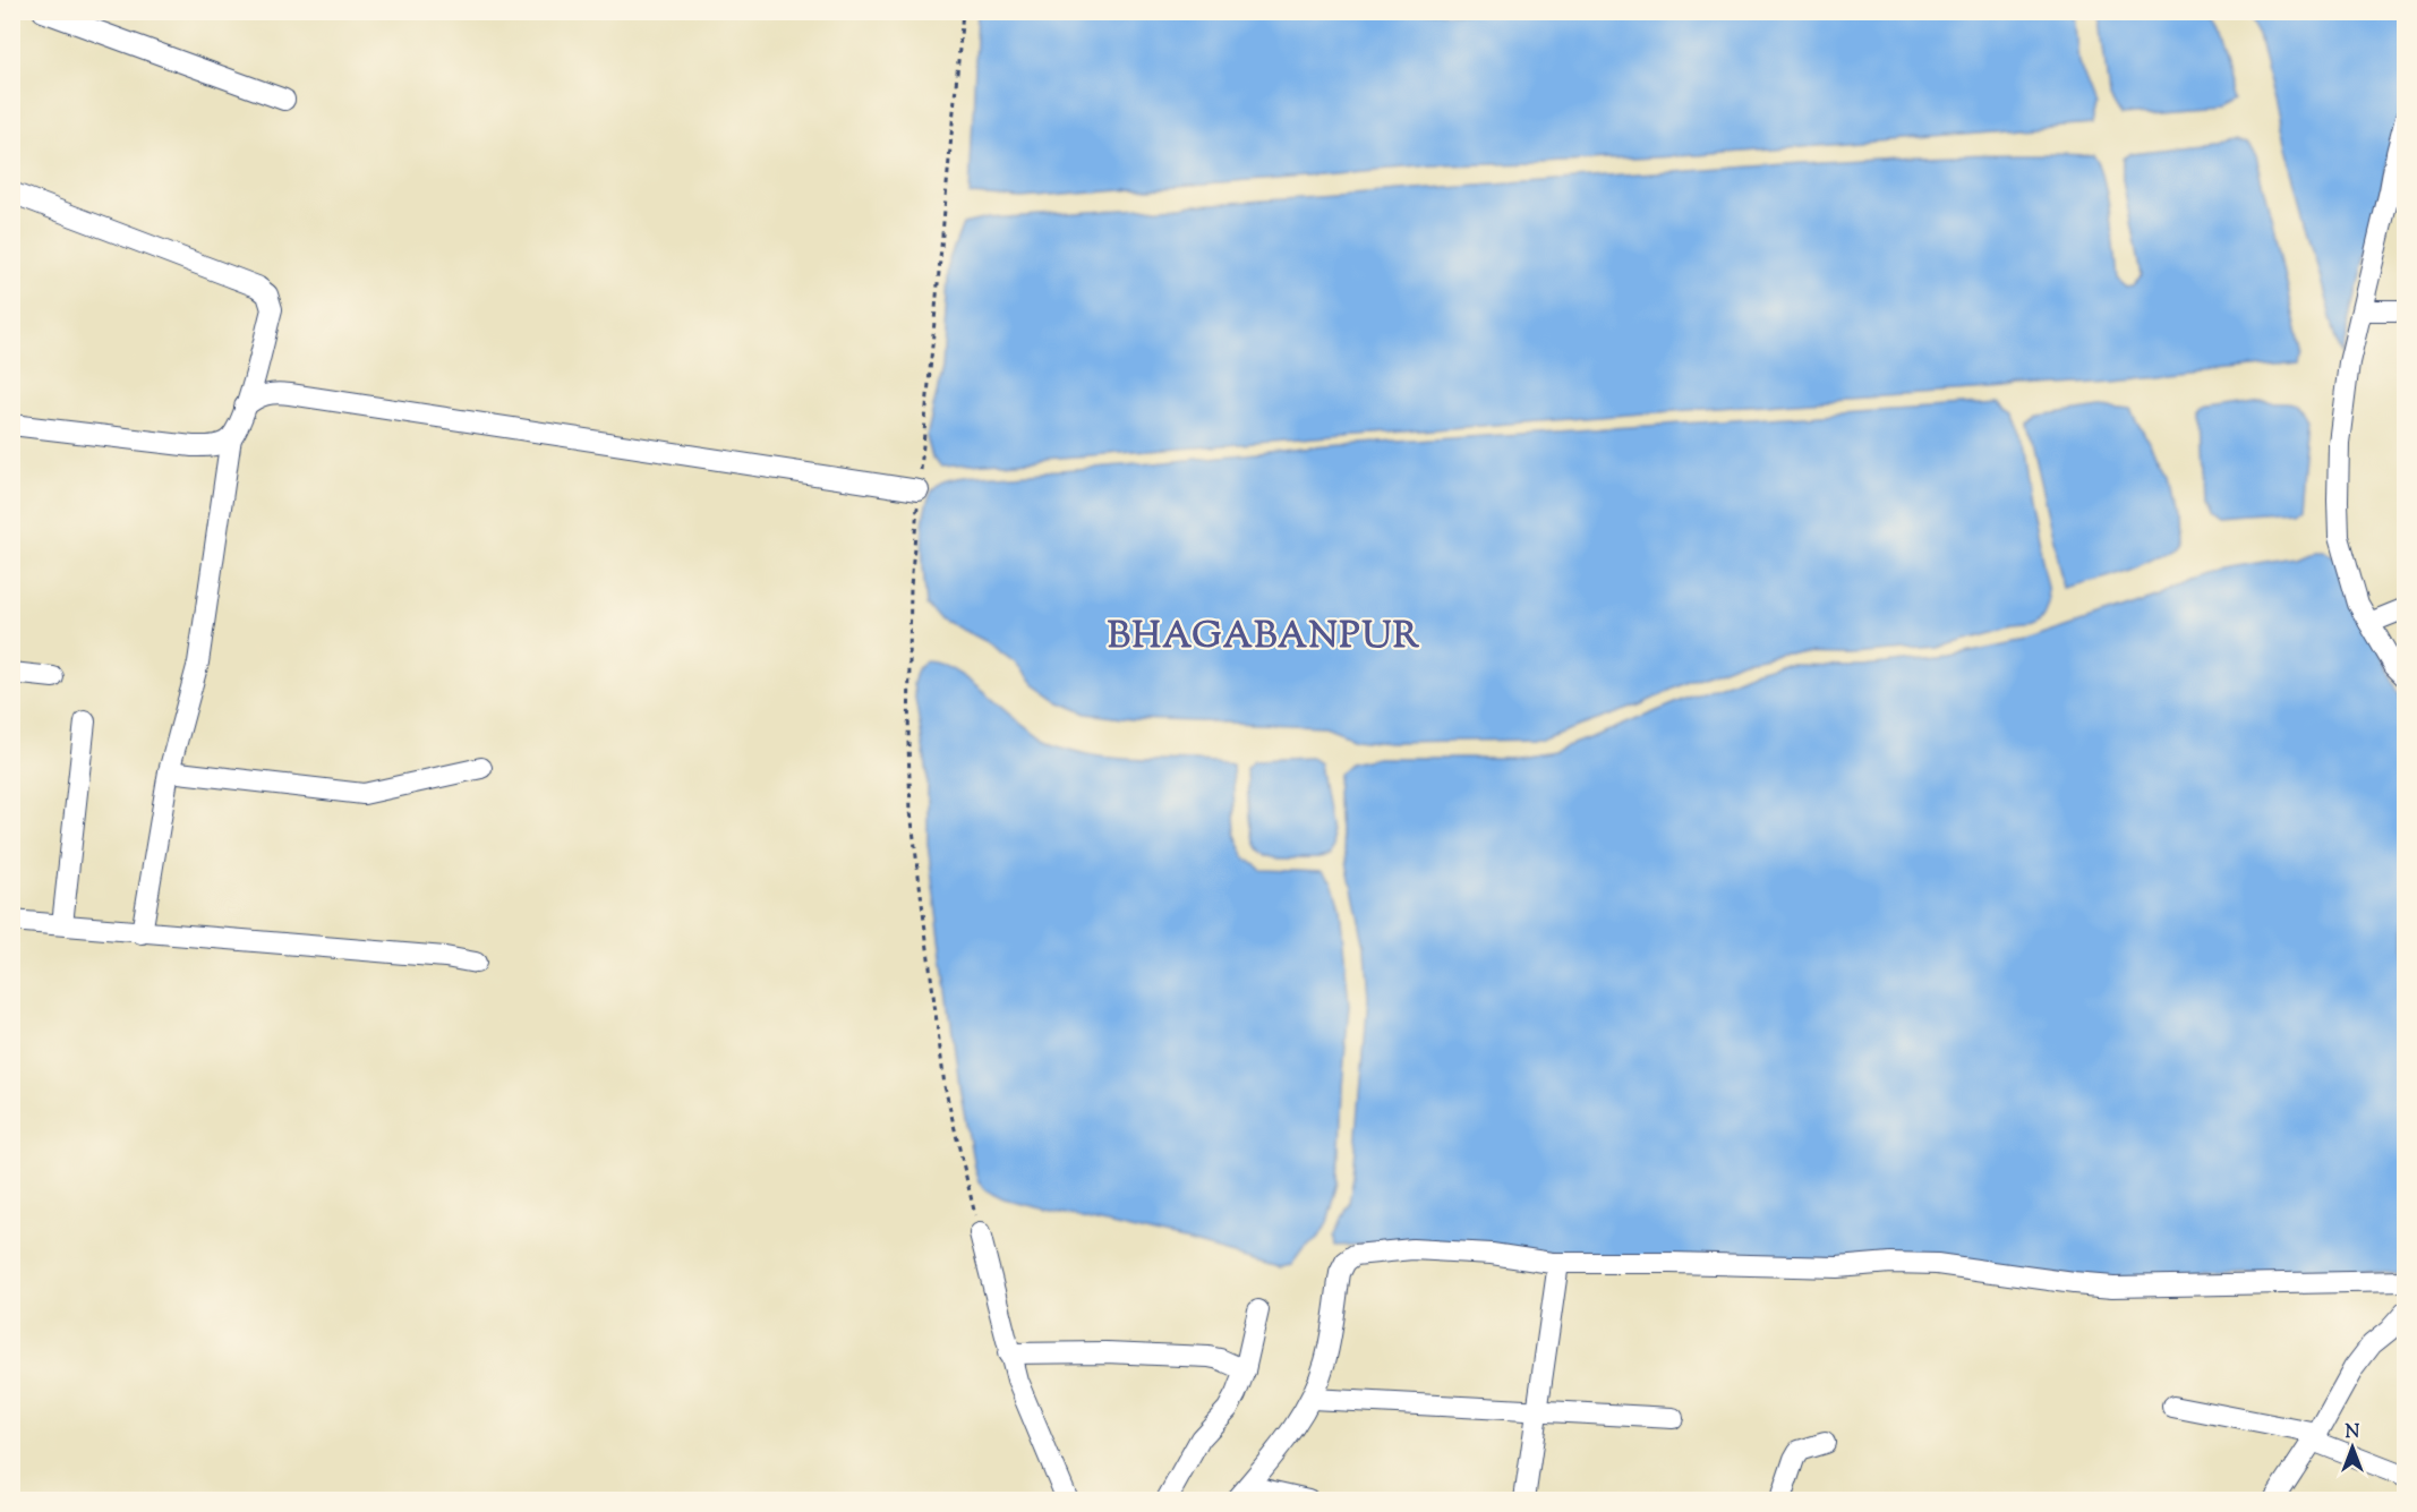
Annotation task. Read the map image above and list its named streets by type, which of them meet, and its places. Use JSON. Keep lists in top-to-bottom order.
{
  "districts": ["BHAGABANPUR"],
  "north": "top"
}
